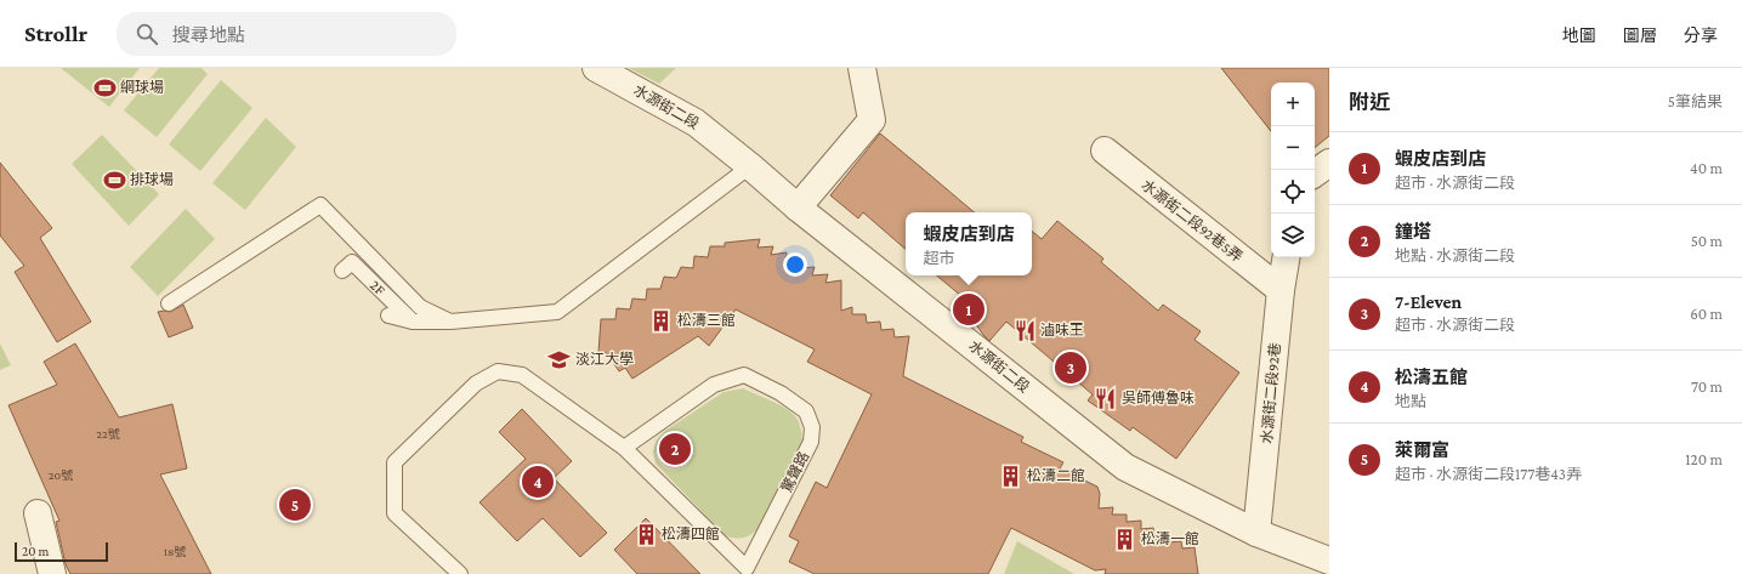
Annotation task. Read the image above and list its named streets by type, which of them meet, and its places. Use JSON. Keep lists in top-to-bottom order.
{
  "streets": {
    "street": ["水源街二段", "水源街二段92巷5弄", "水源街二段92巷"],
    "lane": ["2F", "驚聲路"]
  },
  "crossings": [
    ["水源街二段", "水源街二段92巷"],
    ["水源街二段92巷5弄", "水源街二段92巷"]
  ],
  "places": {
    "sports": ["網球場", "排球場"],
    "building": [
      "松濤三館",
      "松濤二館",
      "松濤四館",
      "松濤一館"
    ],
    "restaurant": ["滷味王", "吳師傅魯味"],
    "school or university": ["淡江大學"]
  },
  "house_numbers": ["22號", "20號", "18號"],
  "scale_bar": "20 m",
  "page": {
    "header": "Strollr",
    "search": "搜尋地點",
    "nav": ["地圖", "圖層", "分享"],
    "heading": ["附近", "5筆結果"],
    "map_buttons": ["+", "−"],
    "list": [
      {
        "mark": "1",
        "name": "蝦皮店到店",
        "note": "超市 · 水源街二段",
        "value": "40 m"
      },
      {
        "mark": "2",
        "name": "鐘塔",
        "note": "地點 · 水源街二段",
        "value": "50 m"
      },
      {
        "mark": "3",
        "name": "7-Eleven",
        "note": "超市 · 水源街二段",
        "value": "60 m"
      },
      {
        "mark": "4",
        "name": "松濤五館",
        "note": "地點",
        "value": "70 m"
      },
      {
        "mark": "5",
        "name": "萊爾富",
        "note": "超市 · 水源街二段177巷43弄",
        "value": "120 m"
      }
    ],
    "popup": ["蝦皮店到店", "超市"],
    "pins": [
      "1",
      "3",
      "2",
      "4",
      "5"
    ],
    "scale": "20 m"
  }
}
